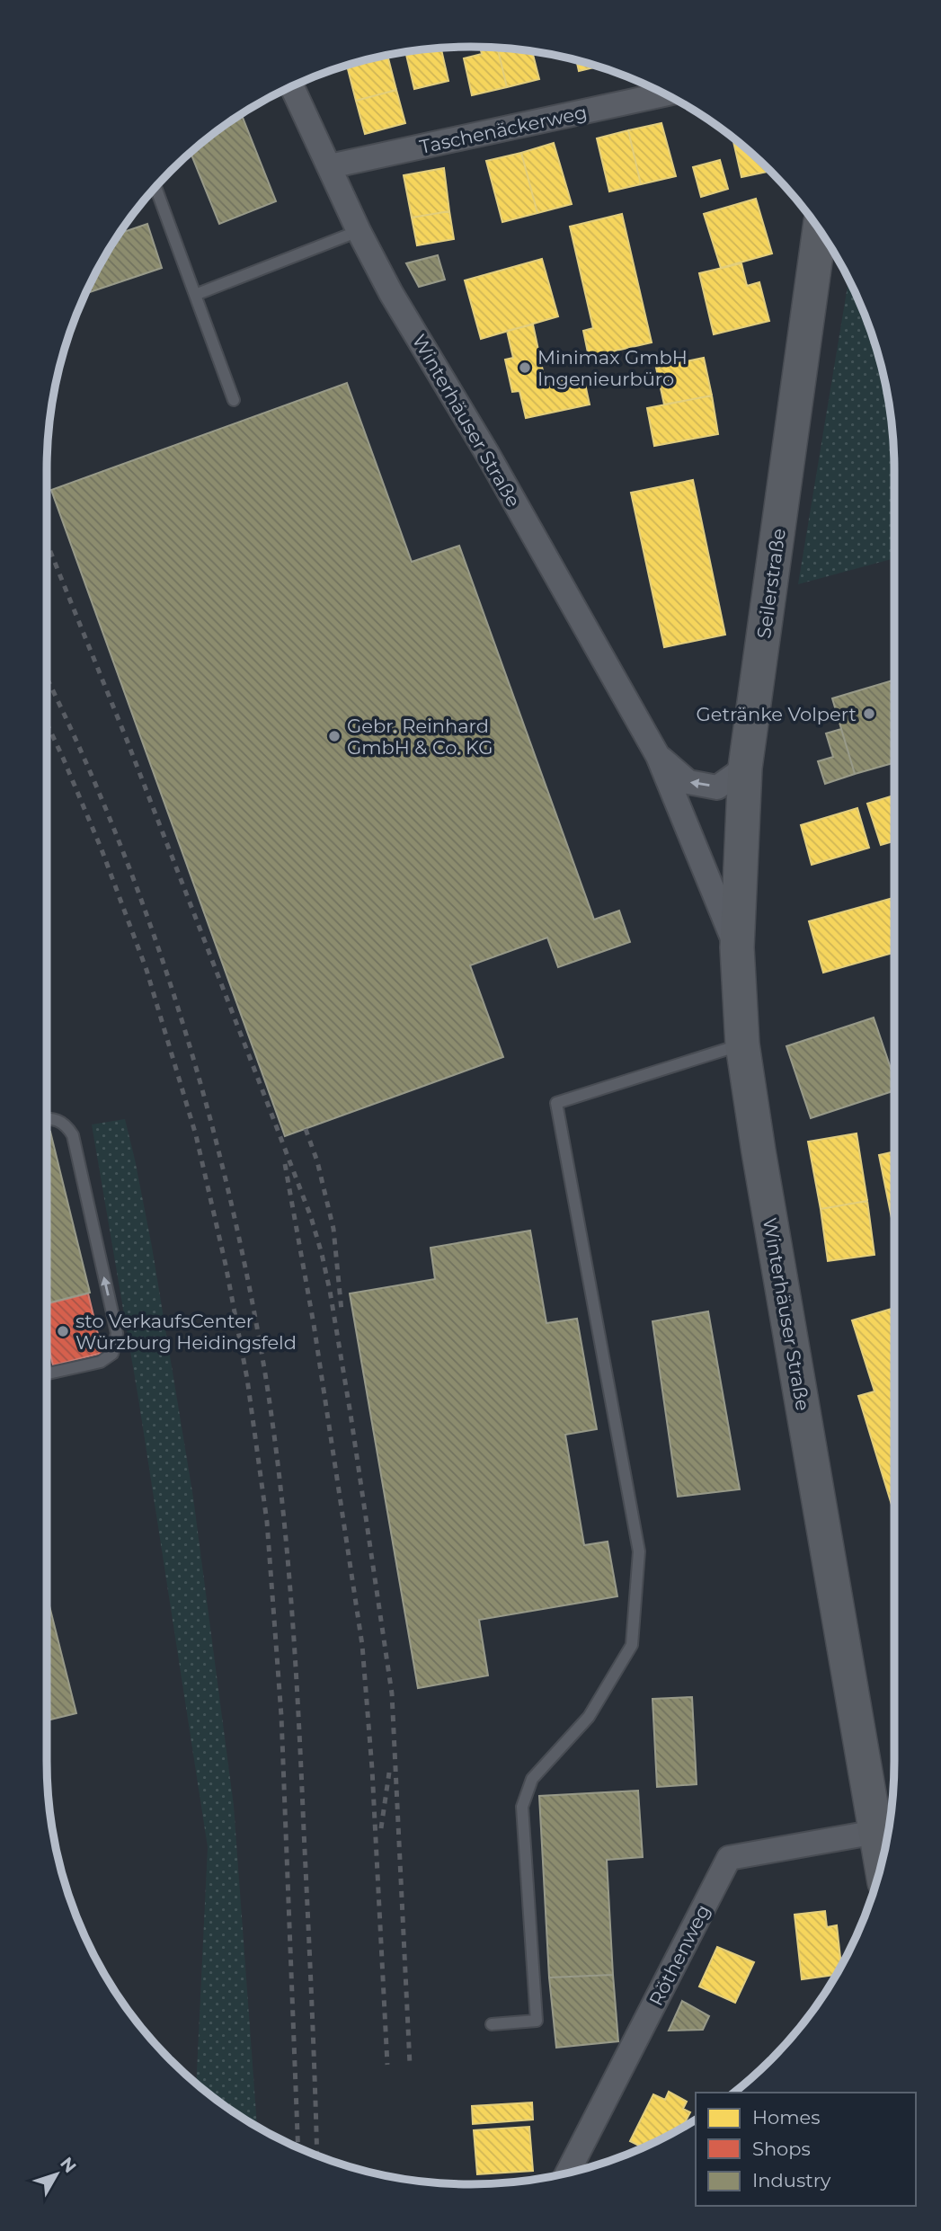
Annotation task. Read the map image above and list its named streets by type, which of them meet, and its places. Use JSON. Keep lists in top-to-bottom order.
{
  "streets": {
    "main road": ["Winterhäuser Straße", "Seilerstraße"],
    "street": ["Taschenäckerweg", "Röthenweg"]
  },
  "crossings": [
    ["Taschenäckerweg", "Winterhäuser Straße"],
    ["Winterhäuser Straße", "Seilerstraße"],
    ["Winterhäuser Straße", "Röthenweg"]
  ],
  "places": [
    "Minimax GmbH Ingenieurbüro",
    "Getränke Volpert",
    "Gebr. Reinhard GmbH & Co. KG",
    "sto VerkaufsCenter Würzburg Heidingsfeld"
  ],
  "legend": ["Homes", "Shops", "Industry"],
  "north": "top right"
}
